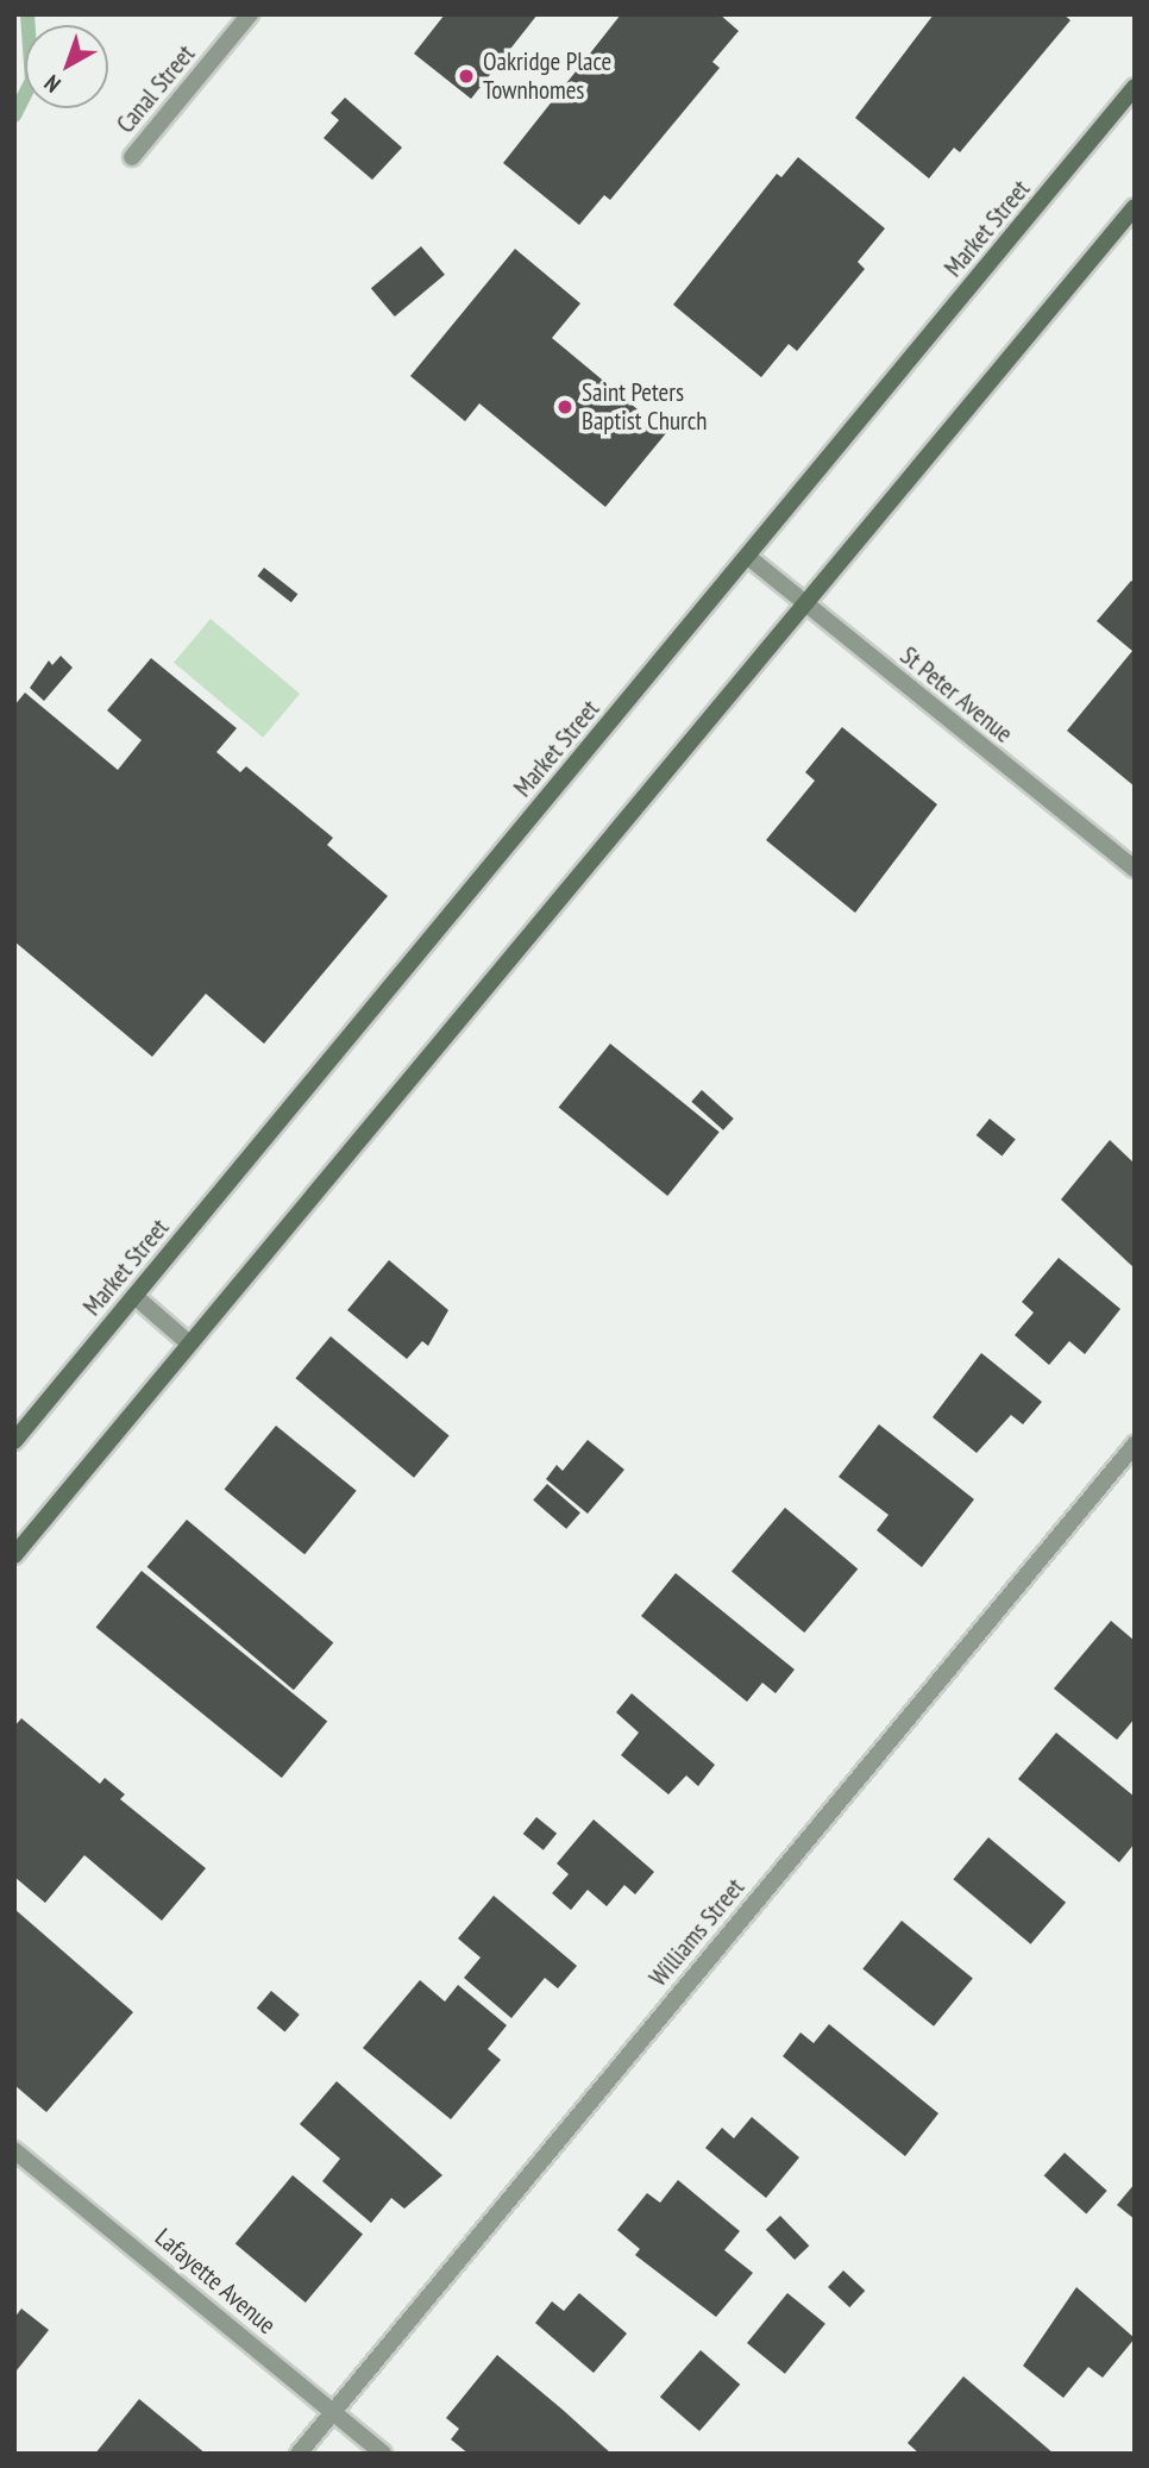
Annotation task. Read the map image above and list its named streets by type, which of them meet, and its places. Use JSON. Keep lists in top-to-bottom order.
{
  "streets": {
    "street": [
      "Canal Street",
      "Market Street",
      "St Peter Avenue",
      "Williams Street",
      "Lafayette Avenue"
    ]
  },
  "crossings": [
    ["Market Street", "St Peter Avenue"],
    ["Williams Street", "Lafayette Avenue"]
  ],
  "places": ["Oakridge Place Townhomes", "Saint Peters Baptist Church"],
  "north": "bottom left"
}
